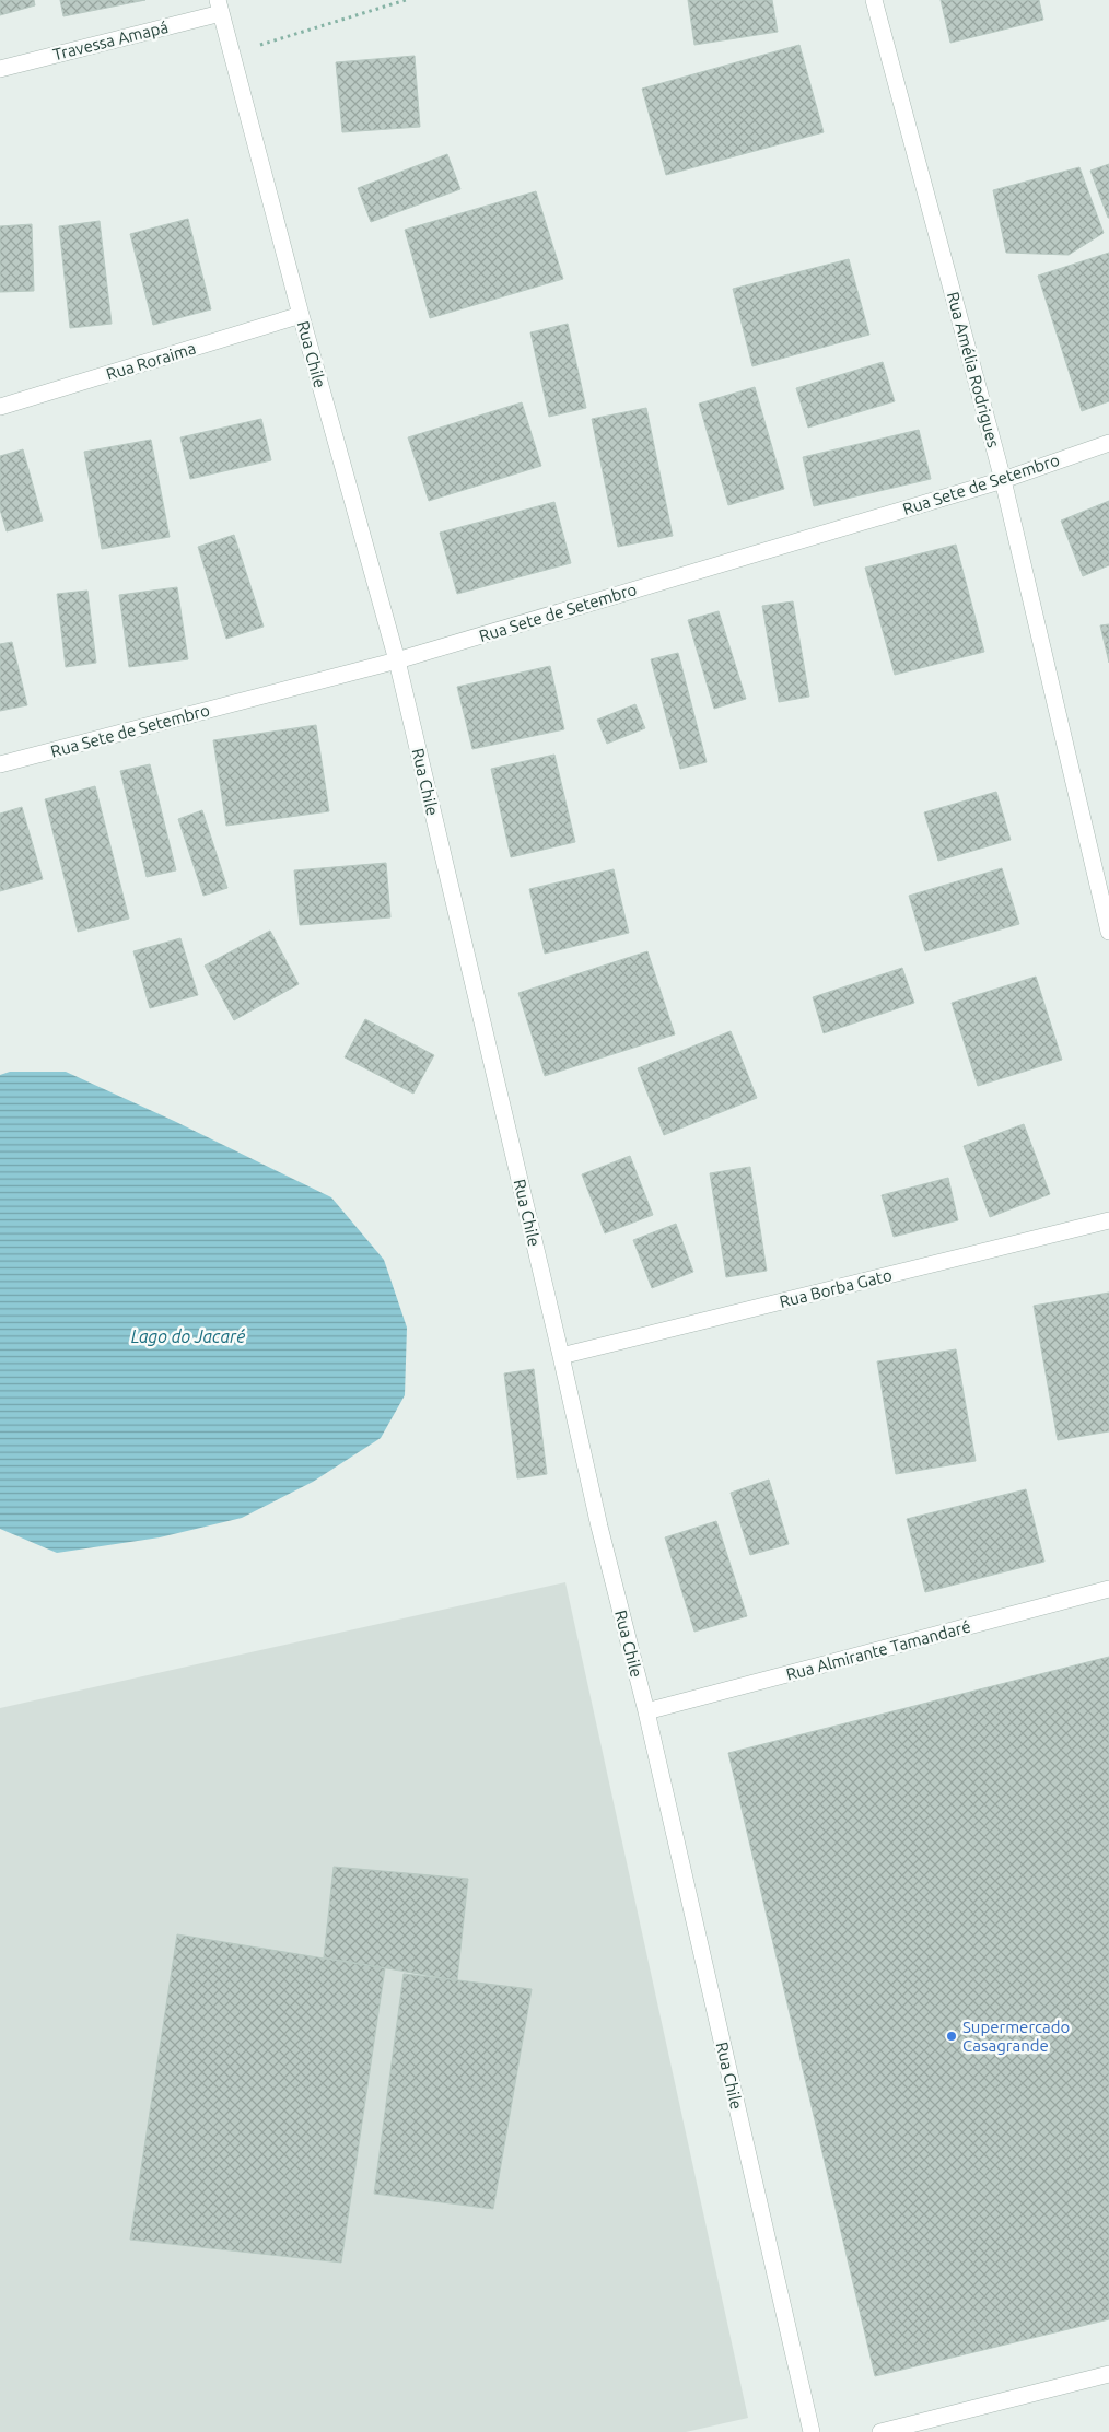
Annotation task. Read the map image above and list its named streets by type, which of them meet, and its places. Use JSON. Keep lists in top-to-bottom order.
{
  "streets": {
    "street": [
      "Travessa Amapá",
      "Rua Chile",
      "Rua Roraima",
      "Rua Amélia Rodrigues",
      "Rua Sete de Setembro",
      "Rua Borba Gato",
      "Rua Almirante Tamandaré"
    ]
  },
  "crossings": [
    ["Travessa Amapá", "Rua Chile"],
    ["Rua Chile", "Rua Roraima"],
    ["Rua Chile", "Rua Sete de Setembro"],
    ["Rua Chile", "Rua Borba Gato"],
    ["Rua Chile", "Rua Almirante Tamandaré"],
    ["Rua Amélia Rodrigues", "Rua Sete de Setembro"]
  ],
  "water": ["Lago do Jacaré"],
  "places": ["Supermercado Casagrande"]
}
